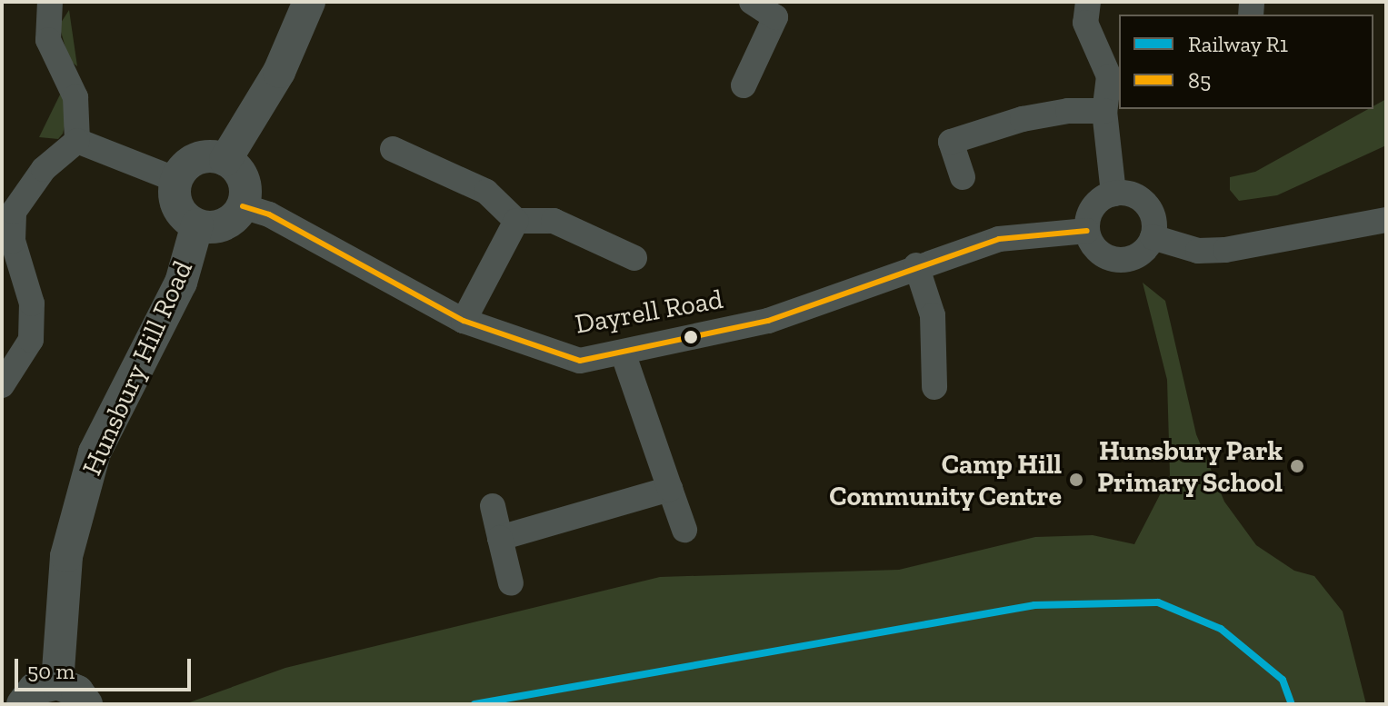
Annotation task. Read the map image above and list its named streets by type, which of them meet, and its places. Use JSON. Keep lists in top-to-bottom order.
{
  "streets": {
    "street": ["Dayrell Road", "Hunsbury Hill Road"]
  },
  "crossings": [
    ["Dayrell Road", "Hunsbury Hill Road"]
  ],
  "places": ["Hunsbury Park Primary School", "Camp Hill Community Centre"],
  "lines": ["transit line 85", "rail line R1"],
  "legend": ["Railway R1", "85"],
  "scale_bar": "50 m"
}
